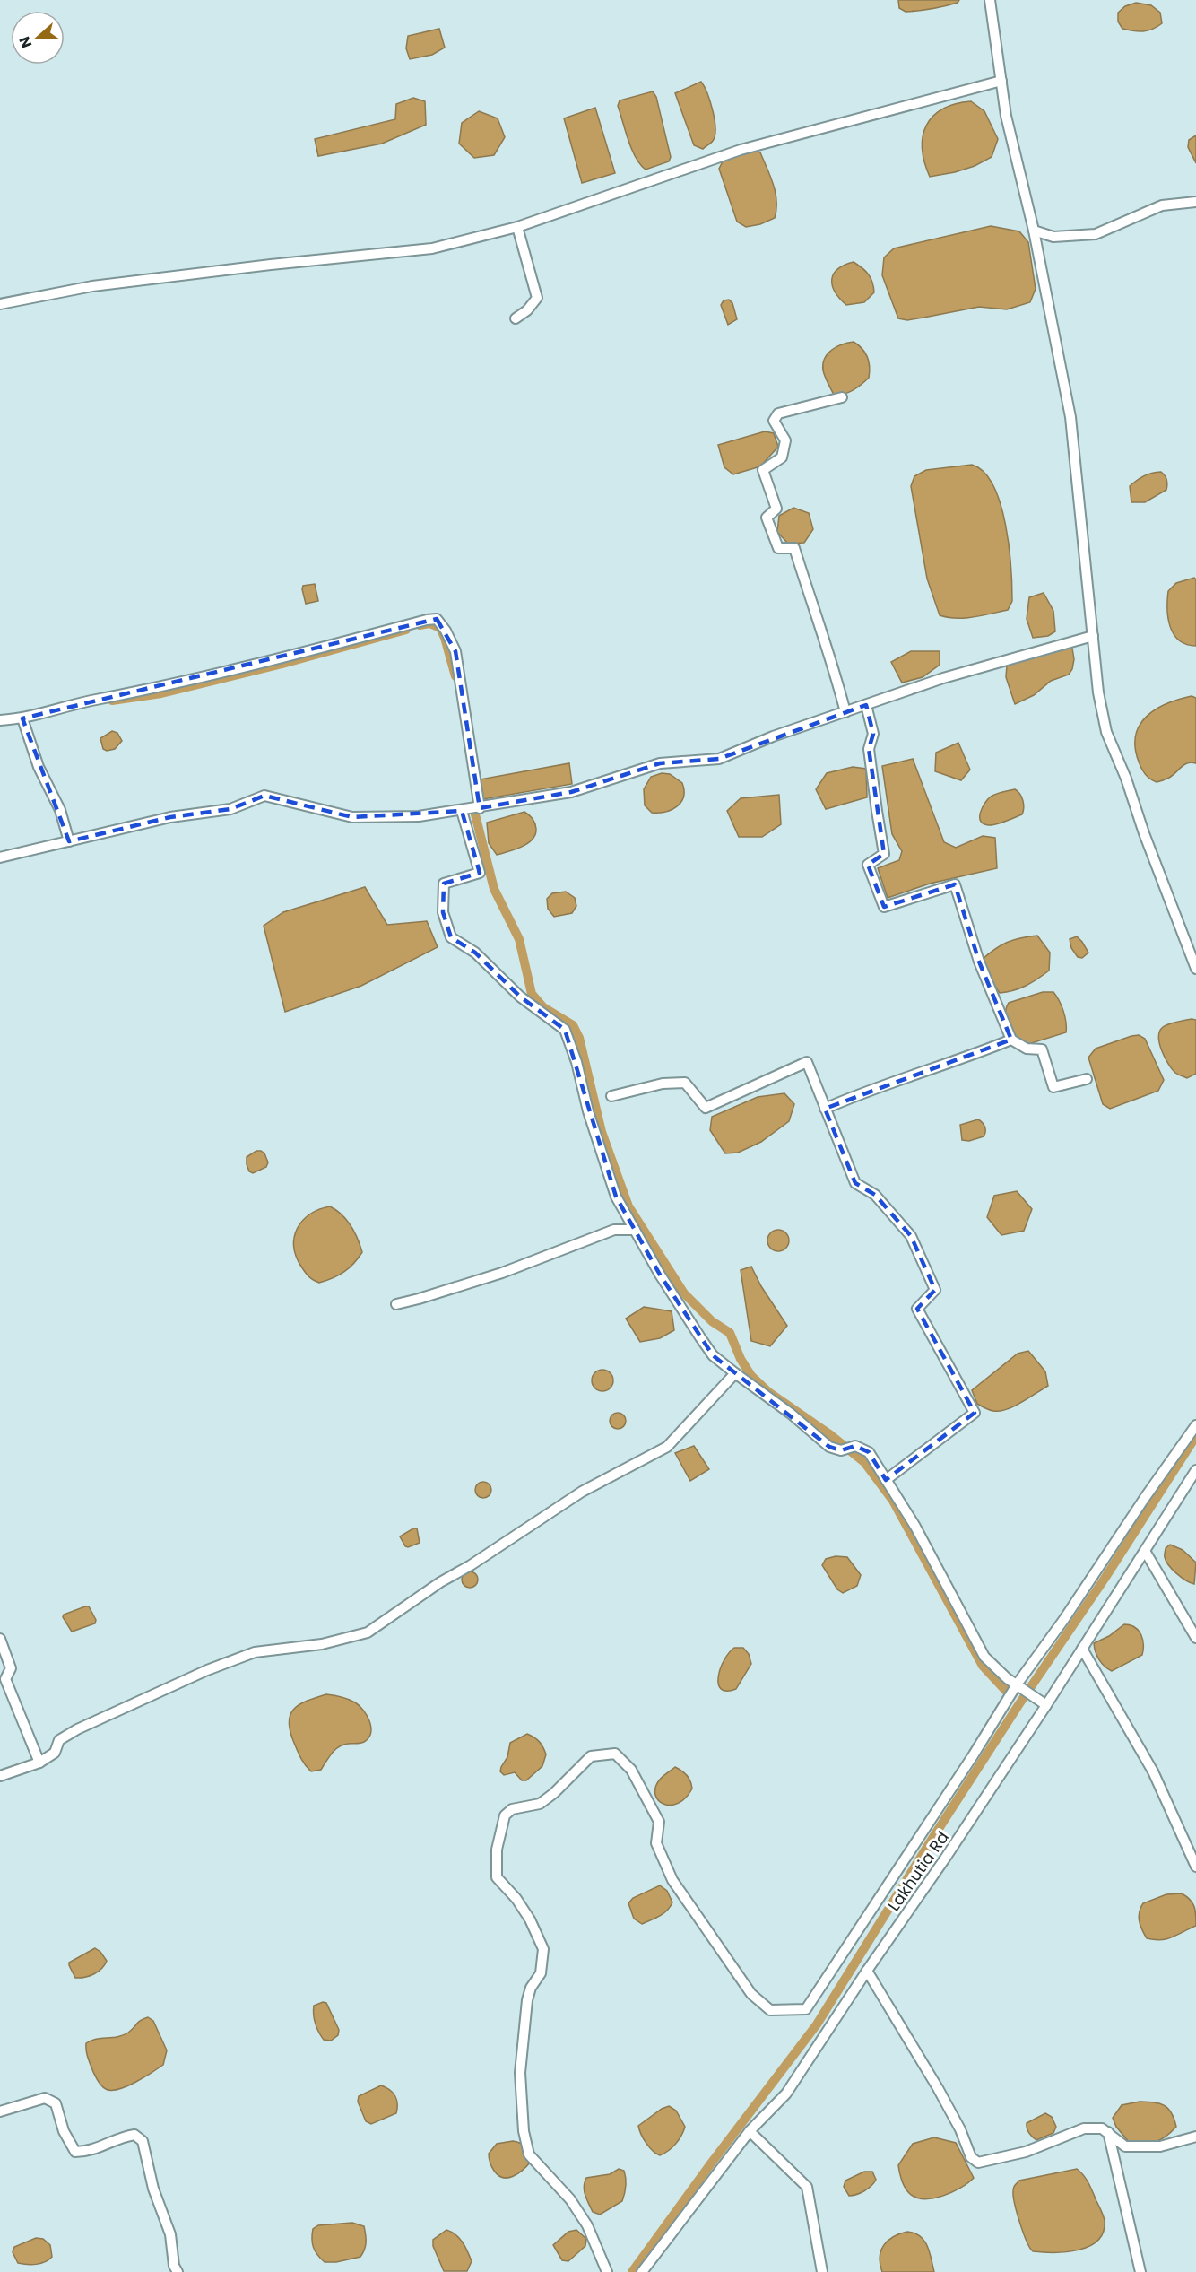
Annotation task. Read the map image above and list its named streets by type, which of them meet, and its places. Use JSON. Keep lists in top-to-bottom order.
{
  "streets": {
    "street": ["Lakhutia Rd"]
  },
  "north": "left"
}
